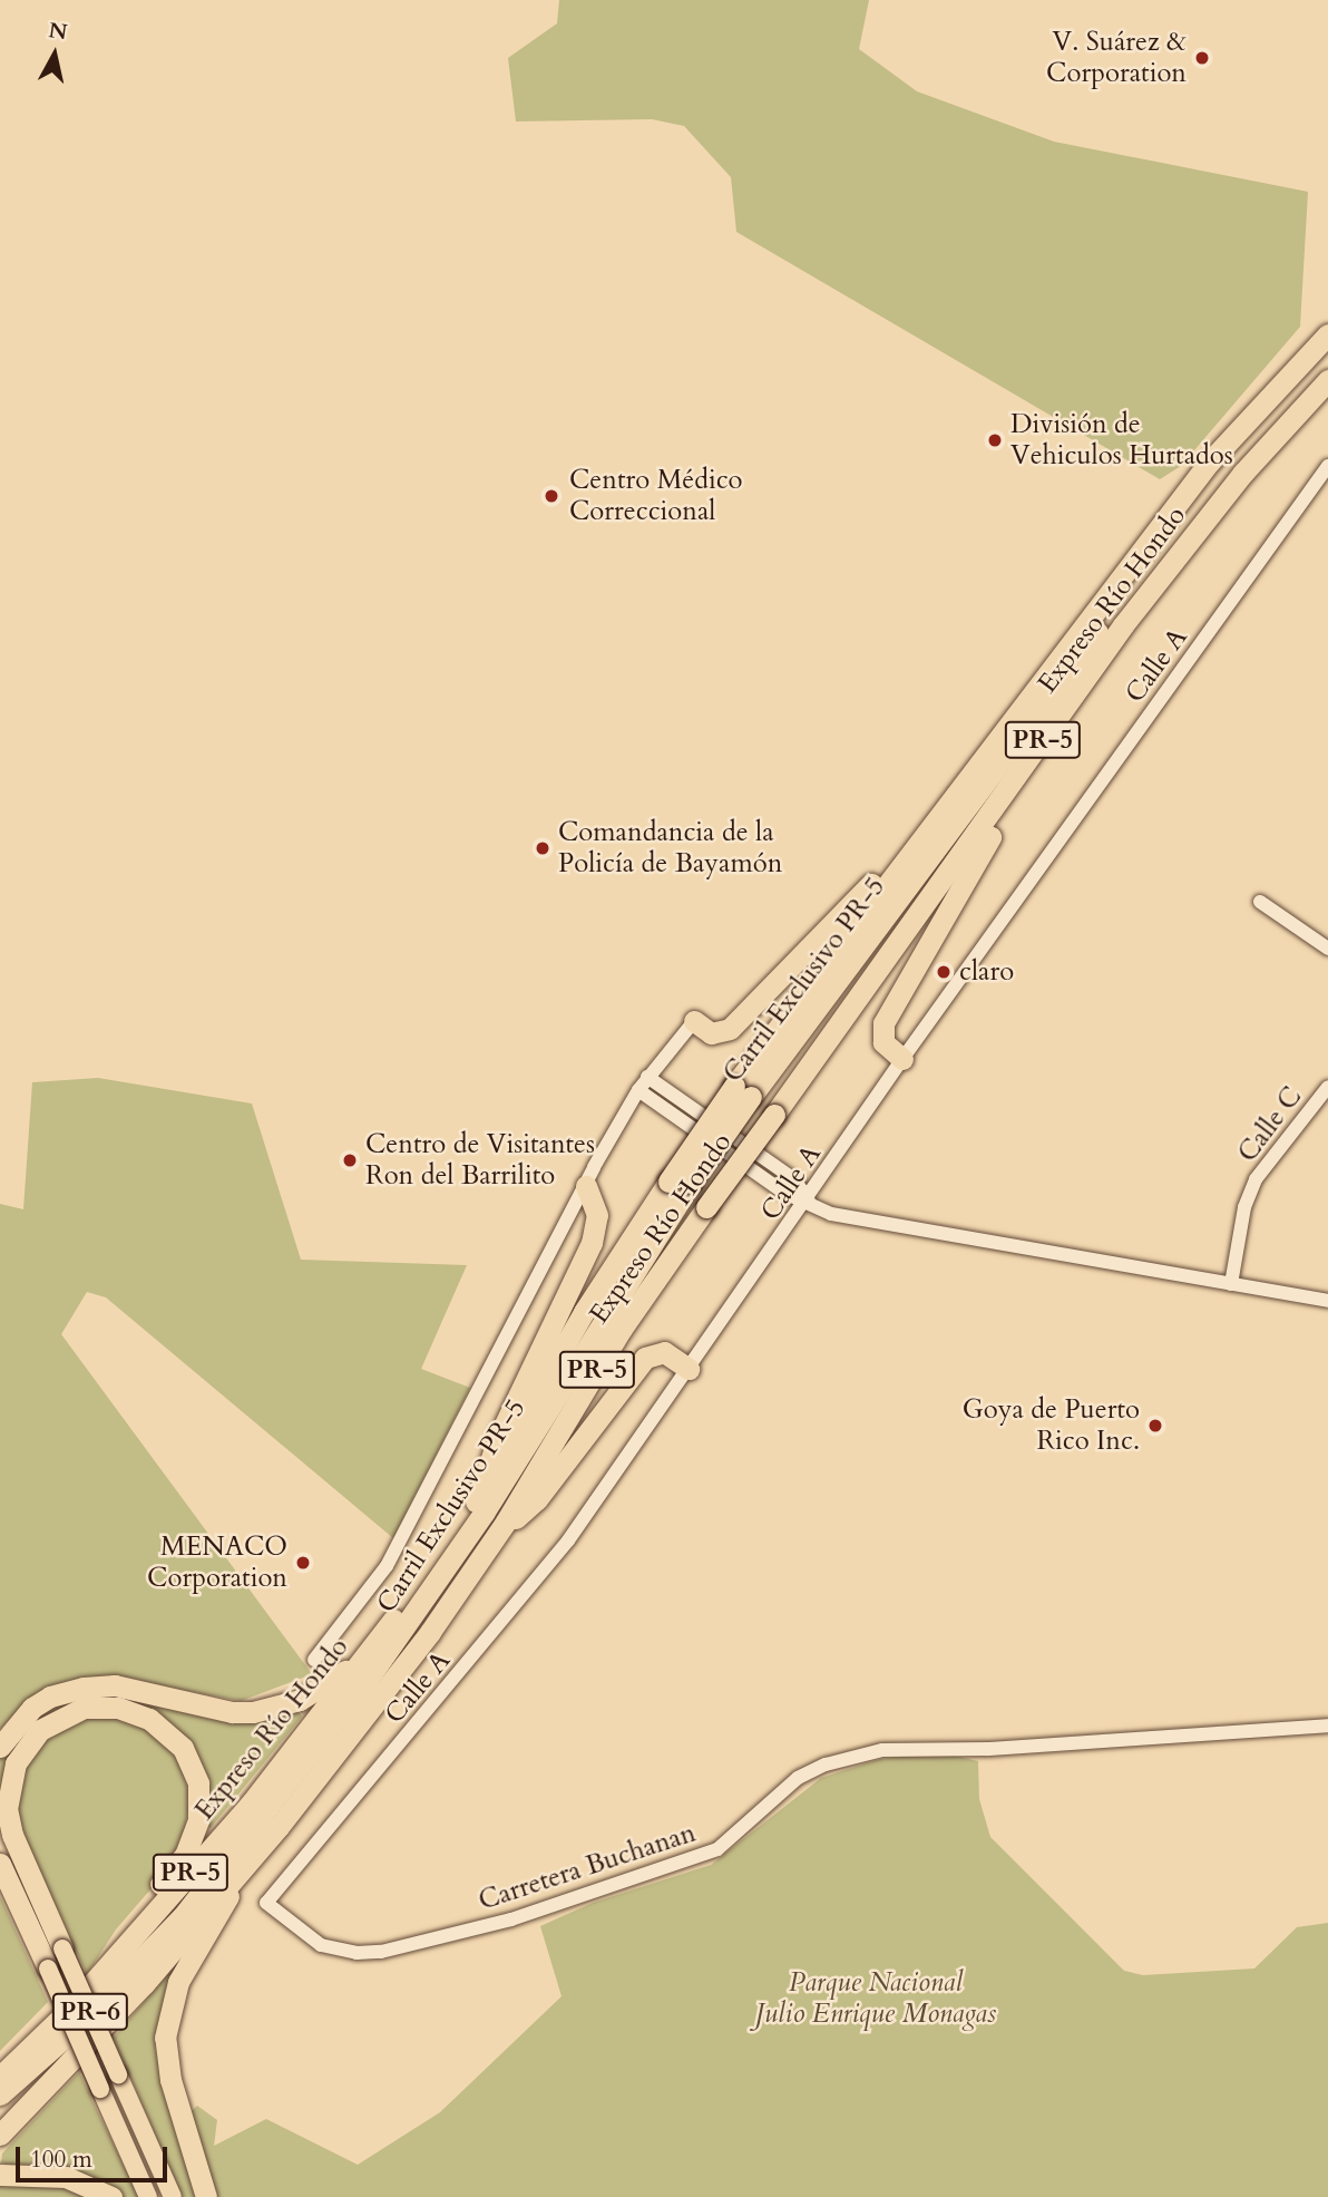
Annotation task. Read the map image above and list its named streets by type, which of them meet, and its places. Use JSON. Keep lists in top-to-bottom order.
{
  "streets": {
    "highway": ["Expreso Río Hondo", "PR-5", "Carril Exclusivo PR-5"],
    "main road": ["PR-6"],
    "street": ["Calle A", "Calle C", "Carretera Buchanan"]
  },
  "crossings": [
    ["Expreso Río Hondo", "Carril Exclusivo PR-5"],
    ["Calle A", "Carretera Buchanan"]
  ],
  "parks": ["Parque Nacional Julio Enrique Monagas"],
  "places": [
    "V. Suárez & Corporation",
    "División de Vehiculos Hurtados",
    "Centro Médico Correccional",
    "Comandancia de la Policía de Bayamón",
    "claro",
    "Centro de Visitantes Ron del Barrilito",
    "Goya de Puerto Rico Inc.",
    "MENACO Corporation"
  ],
  "scale_bar": "100 m",
  "north": "top"
}
